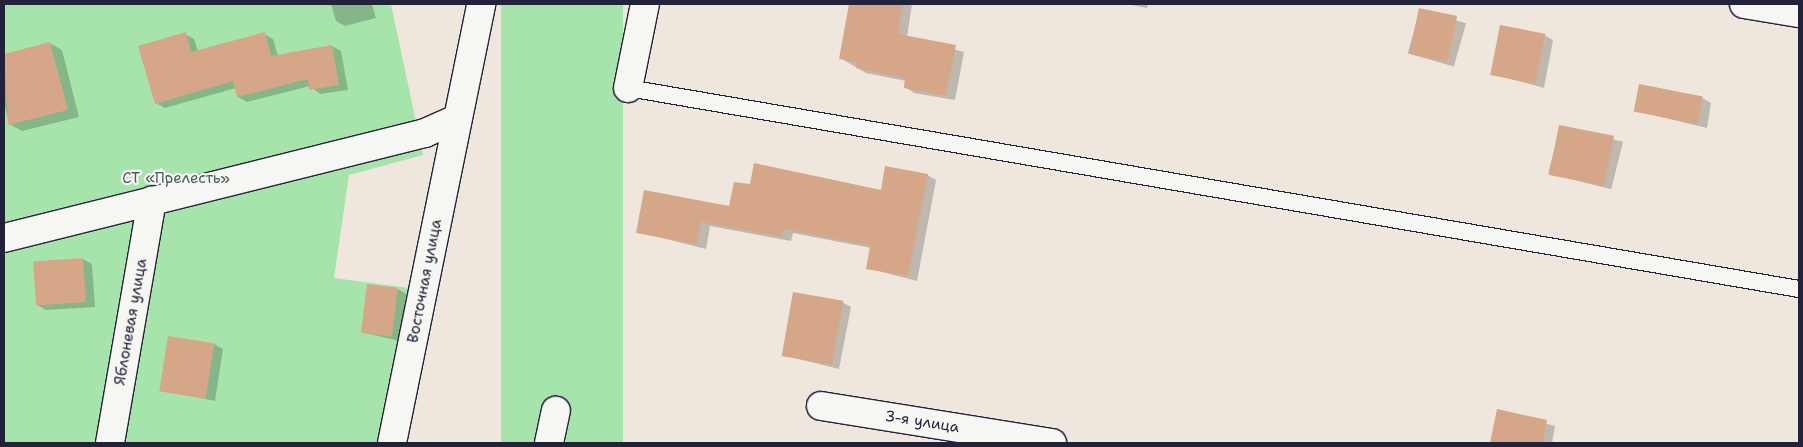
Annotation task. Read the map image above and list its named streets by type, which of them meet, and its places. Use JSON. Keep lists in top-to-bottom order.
{
  "streets": {
    "street": ["Восточная улица", "Яблоневая улица", "3-я улица"]
  },
  "parks": ["СТ «Прелесть»"]
}
